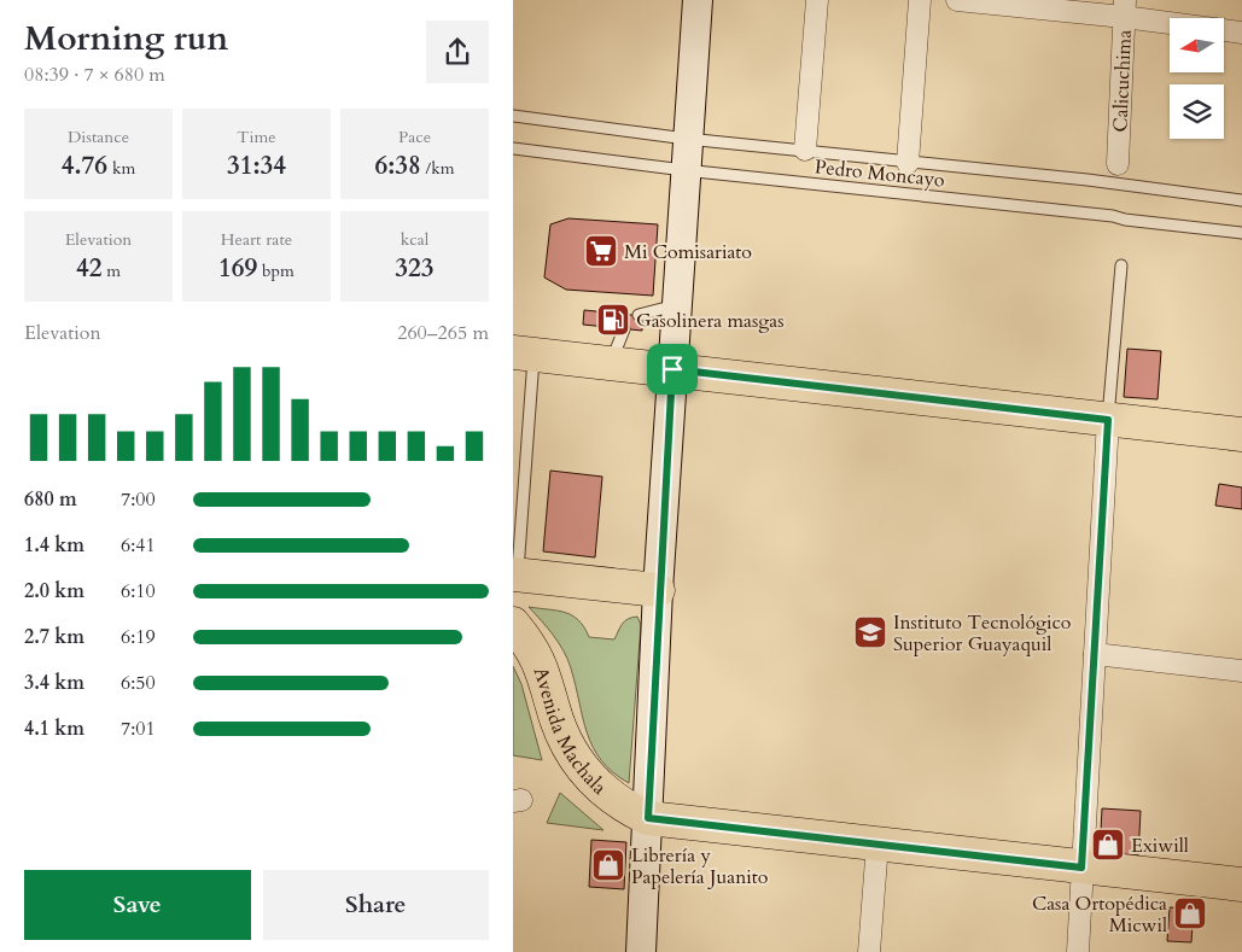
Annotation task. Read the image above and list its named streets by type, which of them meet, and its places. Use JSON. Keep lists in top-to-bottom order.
{
  "streets": {
    "main road": ["Avenida Machala"],
    "street": ["Calicuchima"],
    "lane": ["Pedro Moncayo"]
  },
  "places": {
    "supermarket": ["Mi Comisariato"],
    "fuel station": ["Gasolinera masgas"],
    "school or university": ["Instituto Tecnológico Superior Guayaquil"],
    "shop": ["Exiwill", "Librería y Papelería Juanito", "Casa Ortopédica Micwil"]
  },
  "north": "left",
  "page": {
    "heading": ["Morning run", "08:39 · 7 × 680 m"],
    "stats": [
      ["Distance", "4.76 km"],
      ["Time", "31:34"],
      ["Pace", "6:38 /km"],
      ["Elevation", "42 m"],
      ["Heart rate", "169 bpm"],
      ["kcal", "323"]
    ],
    "chart": ["Elevation", "260–265 m"],
    "list": [
      {
        "name": "680 m",
        "note": "7:00"
      },
      {
        "name": "1.4 km",
        "note": "6:41"
      },
      {
        "name": "2.0 km",
        "note": "6:10"
      },
      {
        "name": "2.7 km",
        "note": "6:19"
      },
      {
        "name": "3.4 km",
        "note": "6:50"
      },
      {
        "name": "4.1 km",
        "note": "7:01"
      }
    ],
    "buttons": ["Save", "Share"]
  }
}
